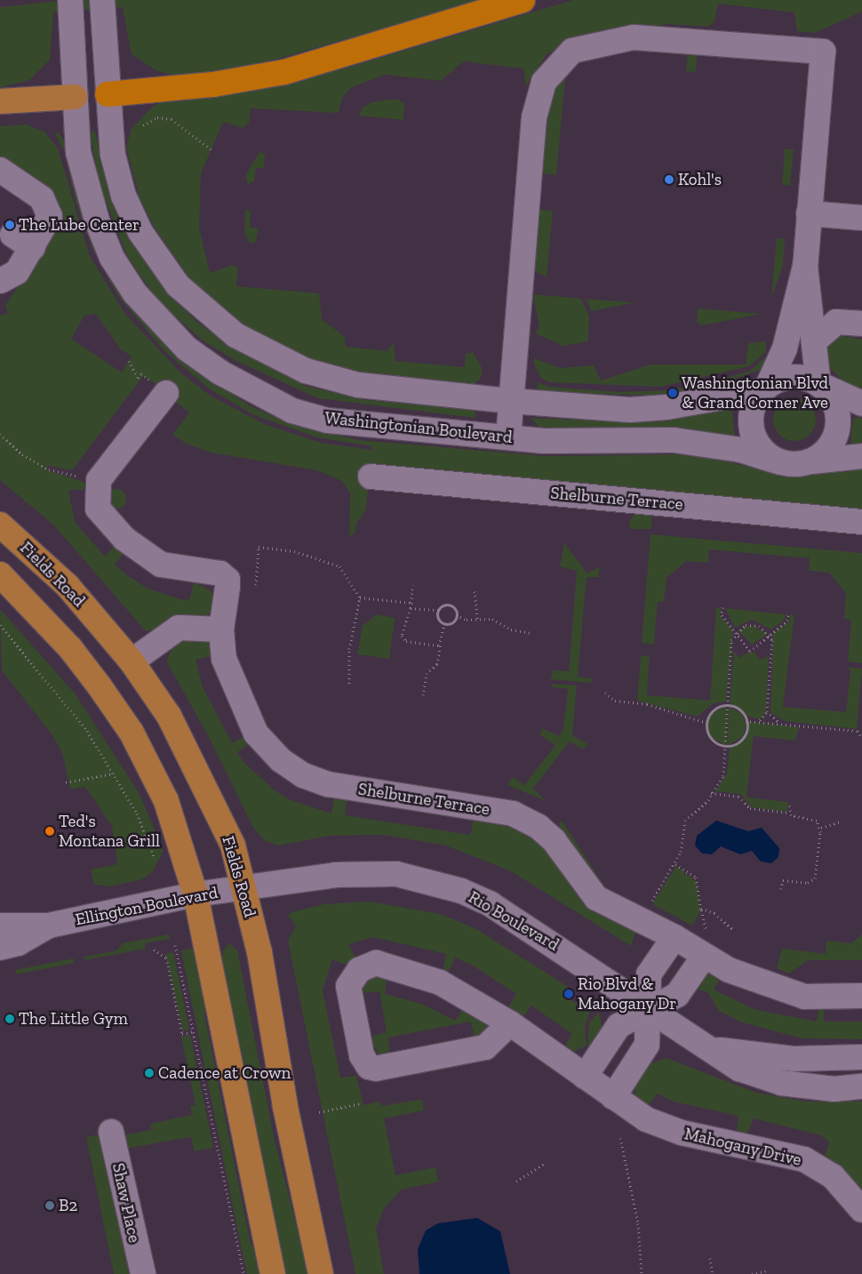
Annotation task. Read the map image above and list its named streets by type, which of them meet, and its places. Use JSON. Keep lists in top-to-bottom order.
{
  "streets": {
    "main road": ["Fields Road"],
    "street": [
      "Washingtonian Boulevard",
      "Shelburne Terrace",
      "Ellington Boulevard",
      "Rio Boulevard",
      "Mahogany Drive",
      "Shaw Place"
    ]
  },
  "crossings": [
    ["Fields Road", "Ellington Boulevard"],
    ["Fields Road", "Rio Boulevard"],
    ["Ellington Boulevard", "Rio Boulevard"]
  ],
  "places": [
    "Kohl's",
    "The Lube Center",
    "Washingtonian Blvd & Grand Corner Ave",
    "Ted's Montana Grill",
    "Rio Blvd & Mahogany Dr",
    "The Little Gym",
    "Cadence at Crown",
    "B2"
  ]
}
